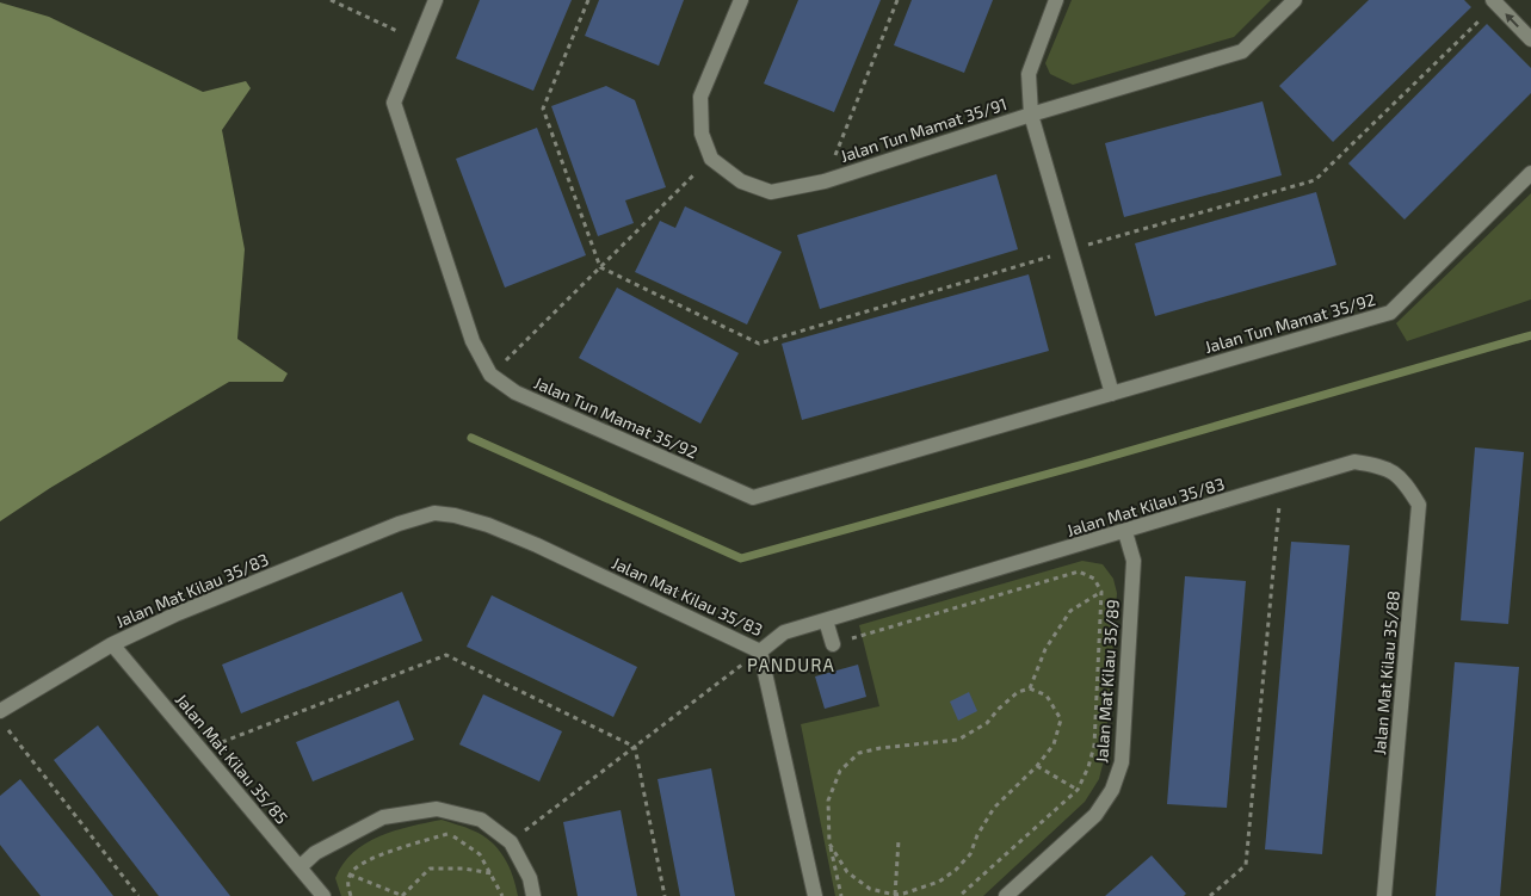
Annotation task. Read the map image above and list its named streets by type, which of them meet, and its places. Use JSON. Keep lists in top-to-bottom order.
{
  "streets": {
    "street": [
      "Jalan Tun Mamat 35/91",
      "Jalan Tun Mamat 35/92",
      "Jalan Mat Kilau 35/83",
      "Jalan Mat Kilau 35/88",
      "Jalan Mat Kilau 35/89",
      "Jalan Mat Kilau 35/85"
    ]
  },
  "crossings": [
    ["Jalan Mat Kilau 35/83", "Jalan Mat Kilau 35/88"],
    ["Jalan Mat Kilau 35/83", "Jalan Mat Kilau 35/89"],
    ["Jalan Mat Kilau 35/83", "Jalan Mat Kilau 35/85"]
  ],
  "districts": ["PANDURA"]
}
